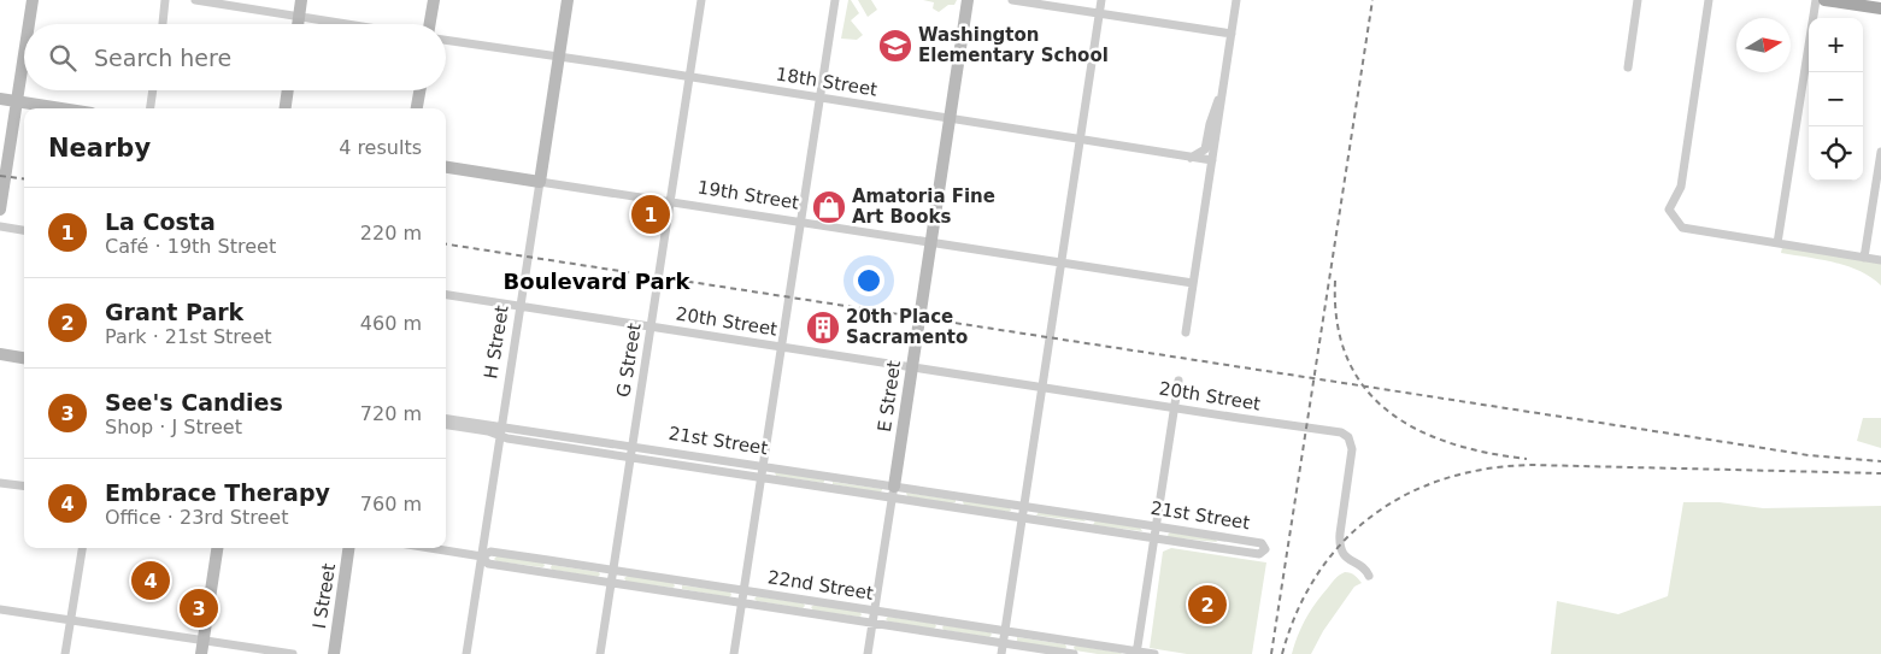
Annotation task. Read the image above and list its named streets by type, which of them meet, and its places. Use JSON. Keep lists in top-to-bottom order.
{
  "streets": {
    "street": [
      "18th Street",
      "19th Street",
      "20th Street",
      "H Street",
      "G Street",
      "E Street",
      "21st Street",
      "22nd Street",
      "I Street"
    ]
  },
  "crossings": [
    ["18th Street", "H Street"],
    ["18th Street", "G Street"],
    ["18th Street", "E Street"],
    ["19th Street", "H Street"],
    ["19th Street", "G Street"],
    ["19th Street", "E Street"],
    ["20th Street", "H Street"],
    ["20th Street", "G Street"],
    ["20th Street", "E Street"],
    ["H Street", "21st Street"],
    ["H Street", "22nd Street"],
    ["G Street", "21st Street"],
    ["G Street", "22nd Street"],
    ["E Street", "21st Street"],
    ["E Street", "22nd Street"]
  ],
  "districts": ["Boulevard Park"],
  "places": {
    "school or university": ["Washington Elementary School"],
    "shop": ["Amatoria Fine Art Books"],
    "building": ["20th Place Sacramento"]
  },
  "north": "right",
  "page": {
    "map_buttons": ["+", "−"],
    "search": "Search here",
    "heading": ["Nearby", "4 results"],
    "list": [
      {
        "mark": "1",
        "name": "La Costa",
        "note": "Café · 19th Street",
        "value": "220 m"
      },
      {
        "mark": "2",
        "name": "Grant Park",
        "note": "Park · 21st Street",
        "value": "460 m"
      },
      {
        "mark": "3",
        "name": "See's Candies",
        "note": "Shop · J Street",
        "value": "720 m"
      },
      {
        "mark": "4",
        "name": "Embrace Therapy",
        "note": "Office · 23rd Street",
        "value": "760 m"
      }
    ],
    "pins": [
      "1",
      "4",
      "2",
      "3"
    ]
  }
}
